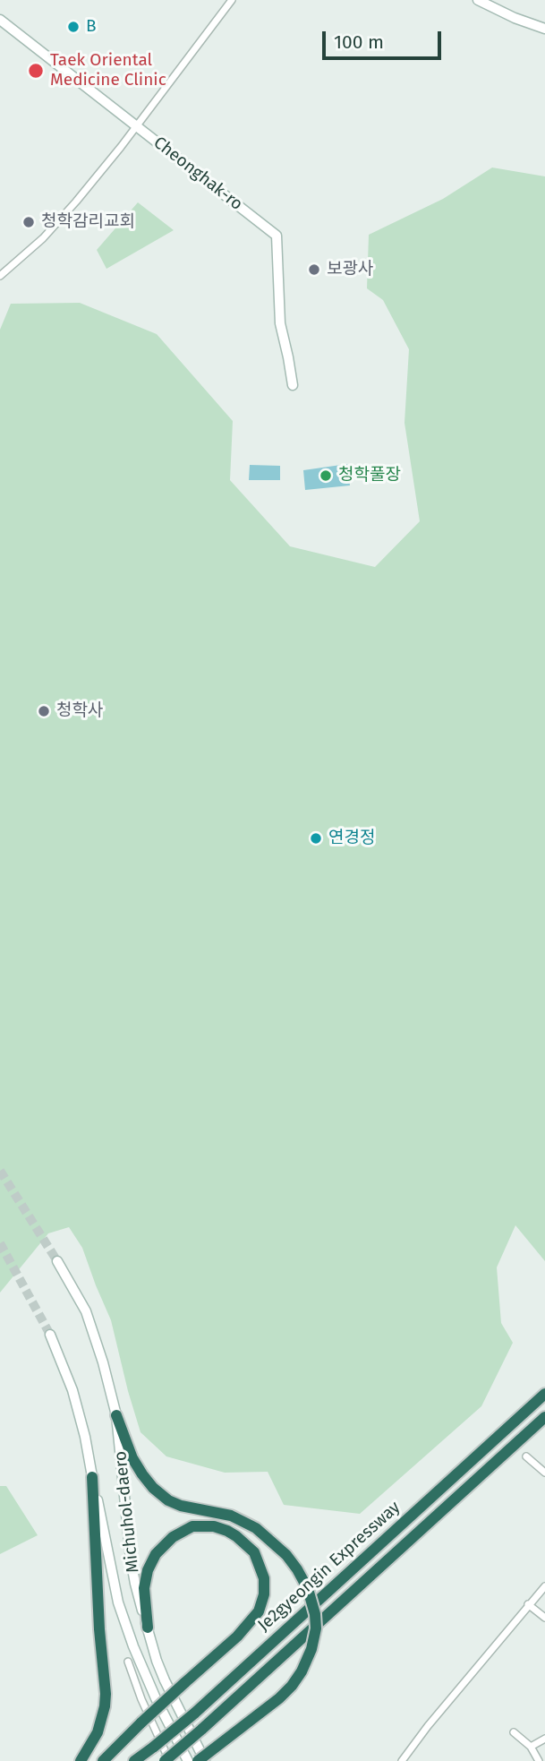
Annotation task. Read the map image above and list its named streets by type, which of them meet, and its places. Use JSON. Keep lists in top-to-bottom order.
{
  "streets": {
    "highway": ["Je2gyeongin Expressway"],
    "main road": ["Cheonghak-ro", "Michuhol-daero"]
  },
  "places": [
    "B",
    "Taek Oriental Medicine Clinic",
    "청학감리교회",
    "보광사",
    "청학풀장",
    "청학사",
    "연경정"
  ],
  "scale_bar": "100 m"
}
